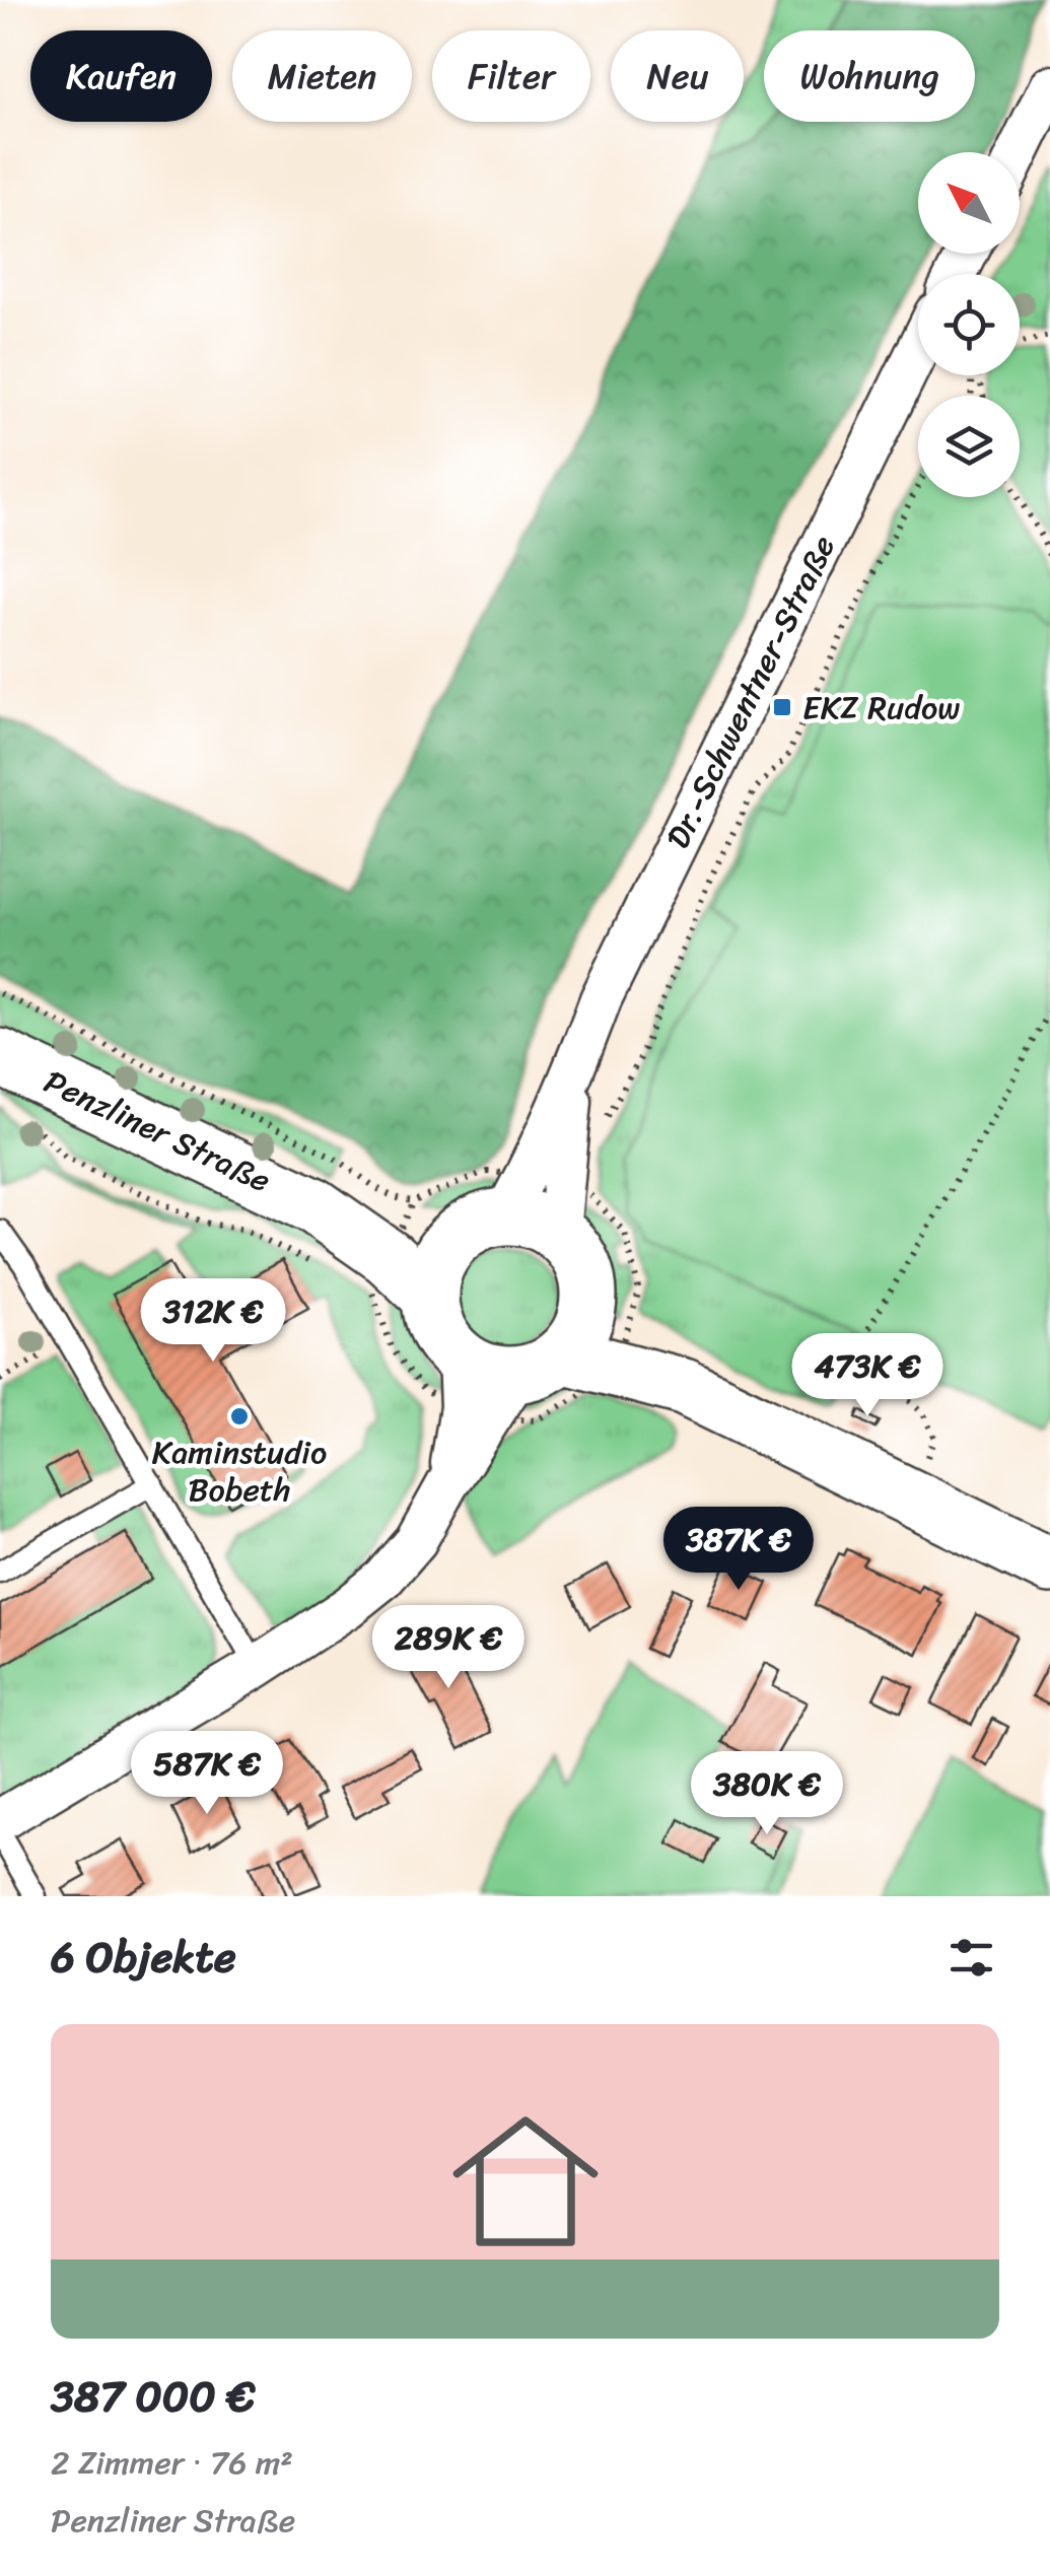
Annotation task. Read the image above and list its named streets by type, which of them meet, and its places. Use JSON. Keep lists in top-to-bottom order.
{
  "streets": {
    "main road": ["Penzliner Straße"],
    "street": ["Dr.-Schwentner-Straße"]
  },
  "crossings": [
    ["Dr.-Schwentner-Straße", "Penzliner Straße"]
  ],
  "places": {
    "transit": ["EKZ Rudow"],
    "other": ["Kaminstudio Bobeth"]
  },
  "north": "top left",
  "page": {
    "chip": [
      "Kaufen",
      "Mieten",
      "Filter",
      "Neu",
      "Wohnung"
    ],
    "price": [
      "312K €",
      "473K €",
      "387K €",
      "289K €",
      "587K €",
      "380K €"
    ],
    "heading": "6 Objekte",
    "list": [
      {
        "name": "387 000 €",
        "note": "2 Zimmer · 76 m² · Penzliner Straße"
      }
    ]
  }
}
